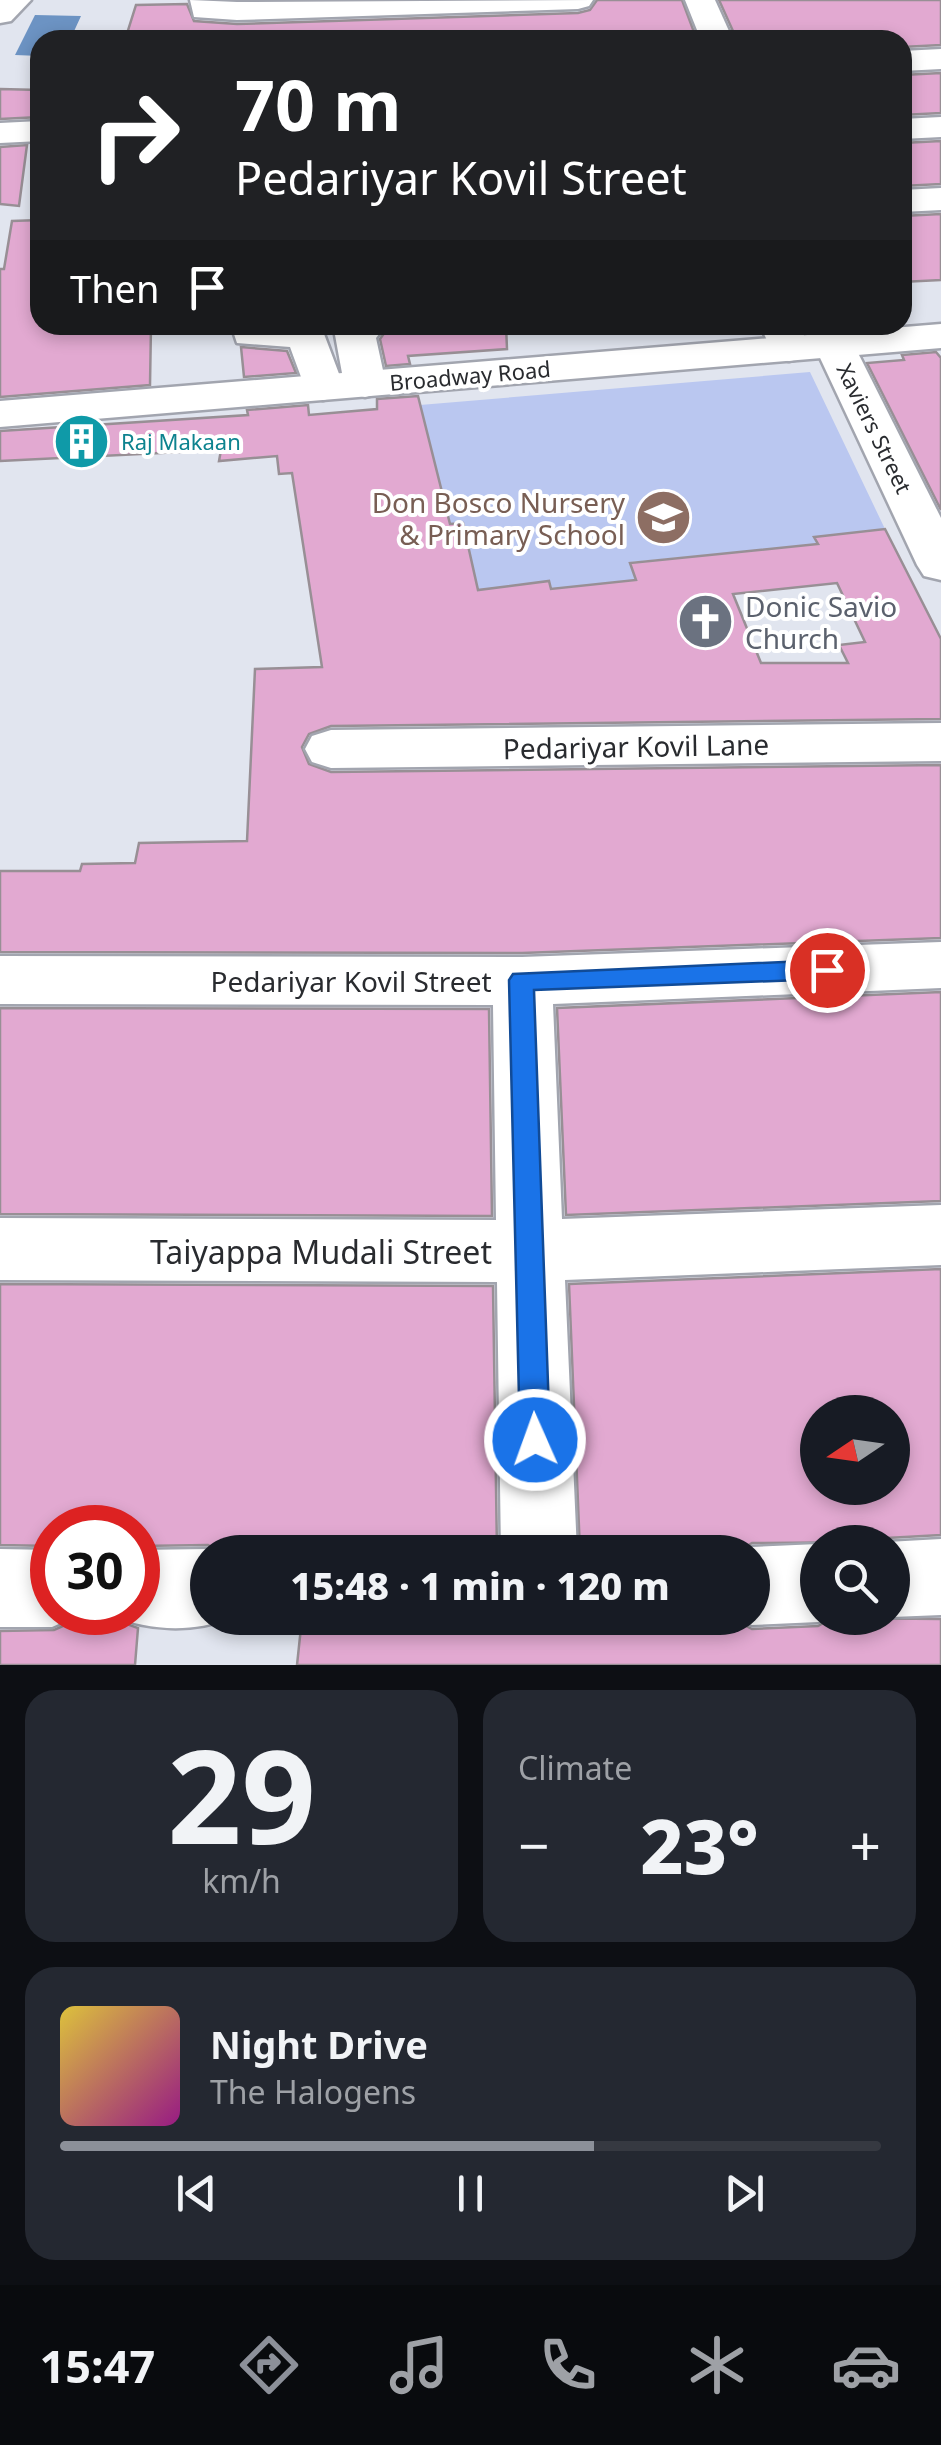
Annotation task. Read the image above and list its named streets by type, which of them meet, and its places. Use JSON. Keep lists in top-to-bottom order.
{
  "streets": {
    "street": [
      "Broadway Road",
      "Xaviers Street",
      "Pedariyar Kovil Lane",
      "Pedariyar Kovil Street",
      "Taiyappa Mudali Street"
    ]
  },
  "crossings": [
    ["Broadway Road", "Xaviers Street"]
  ],
  "places": {
    "building": ["Raj Makaan"],
    "school or university": ["Don Bosco Nursery & Primary School"],
    "church": ["Donic Savio Church"]
  },
  "north": "left",
  "page": {
    "turn": ["70 m", "Pedariyar Kovil Street"],
    "then": "Then",
    "limit": "30",
    "trip": "15:48 · 1 min · 120 m",
    "tile": [
      ["29", "km/h"],
      "Climate"
    ],
    "heat": ["−", "23°", "+"],
    "song": ["Night Drive", "The Halogens"],
    "tabs": "15:47"
  }
}
